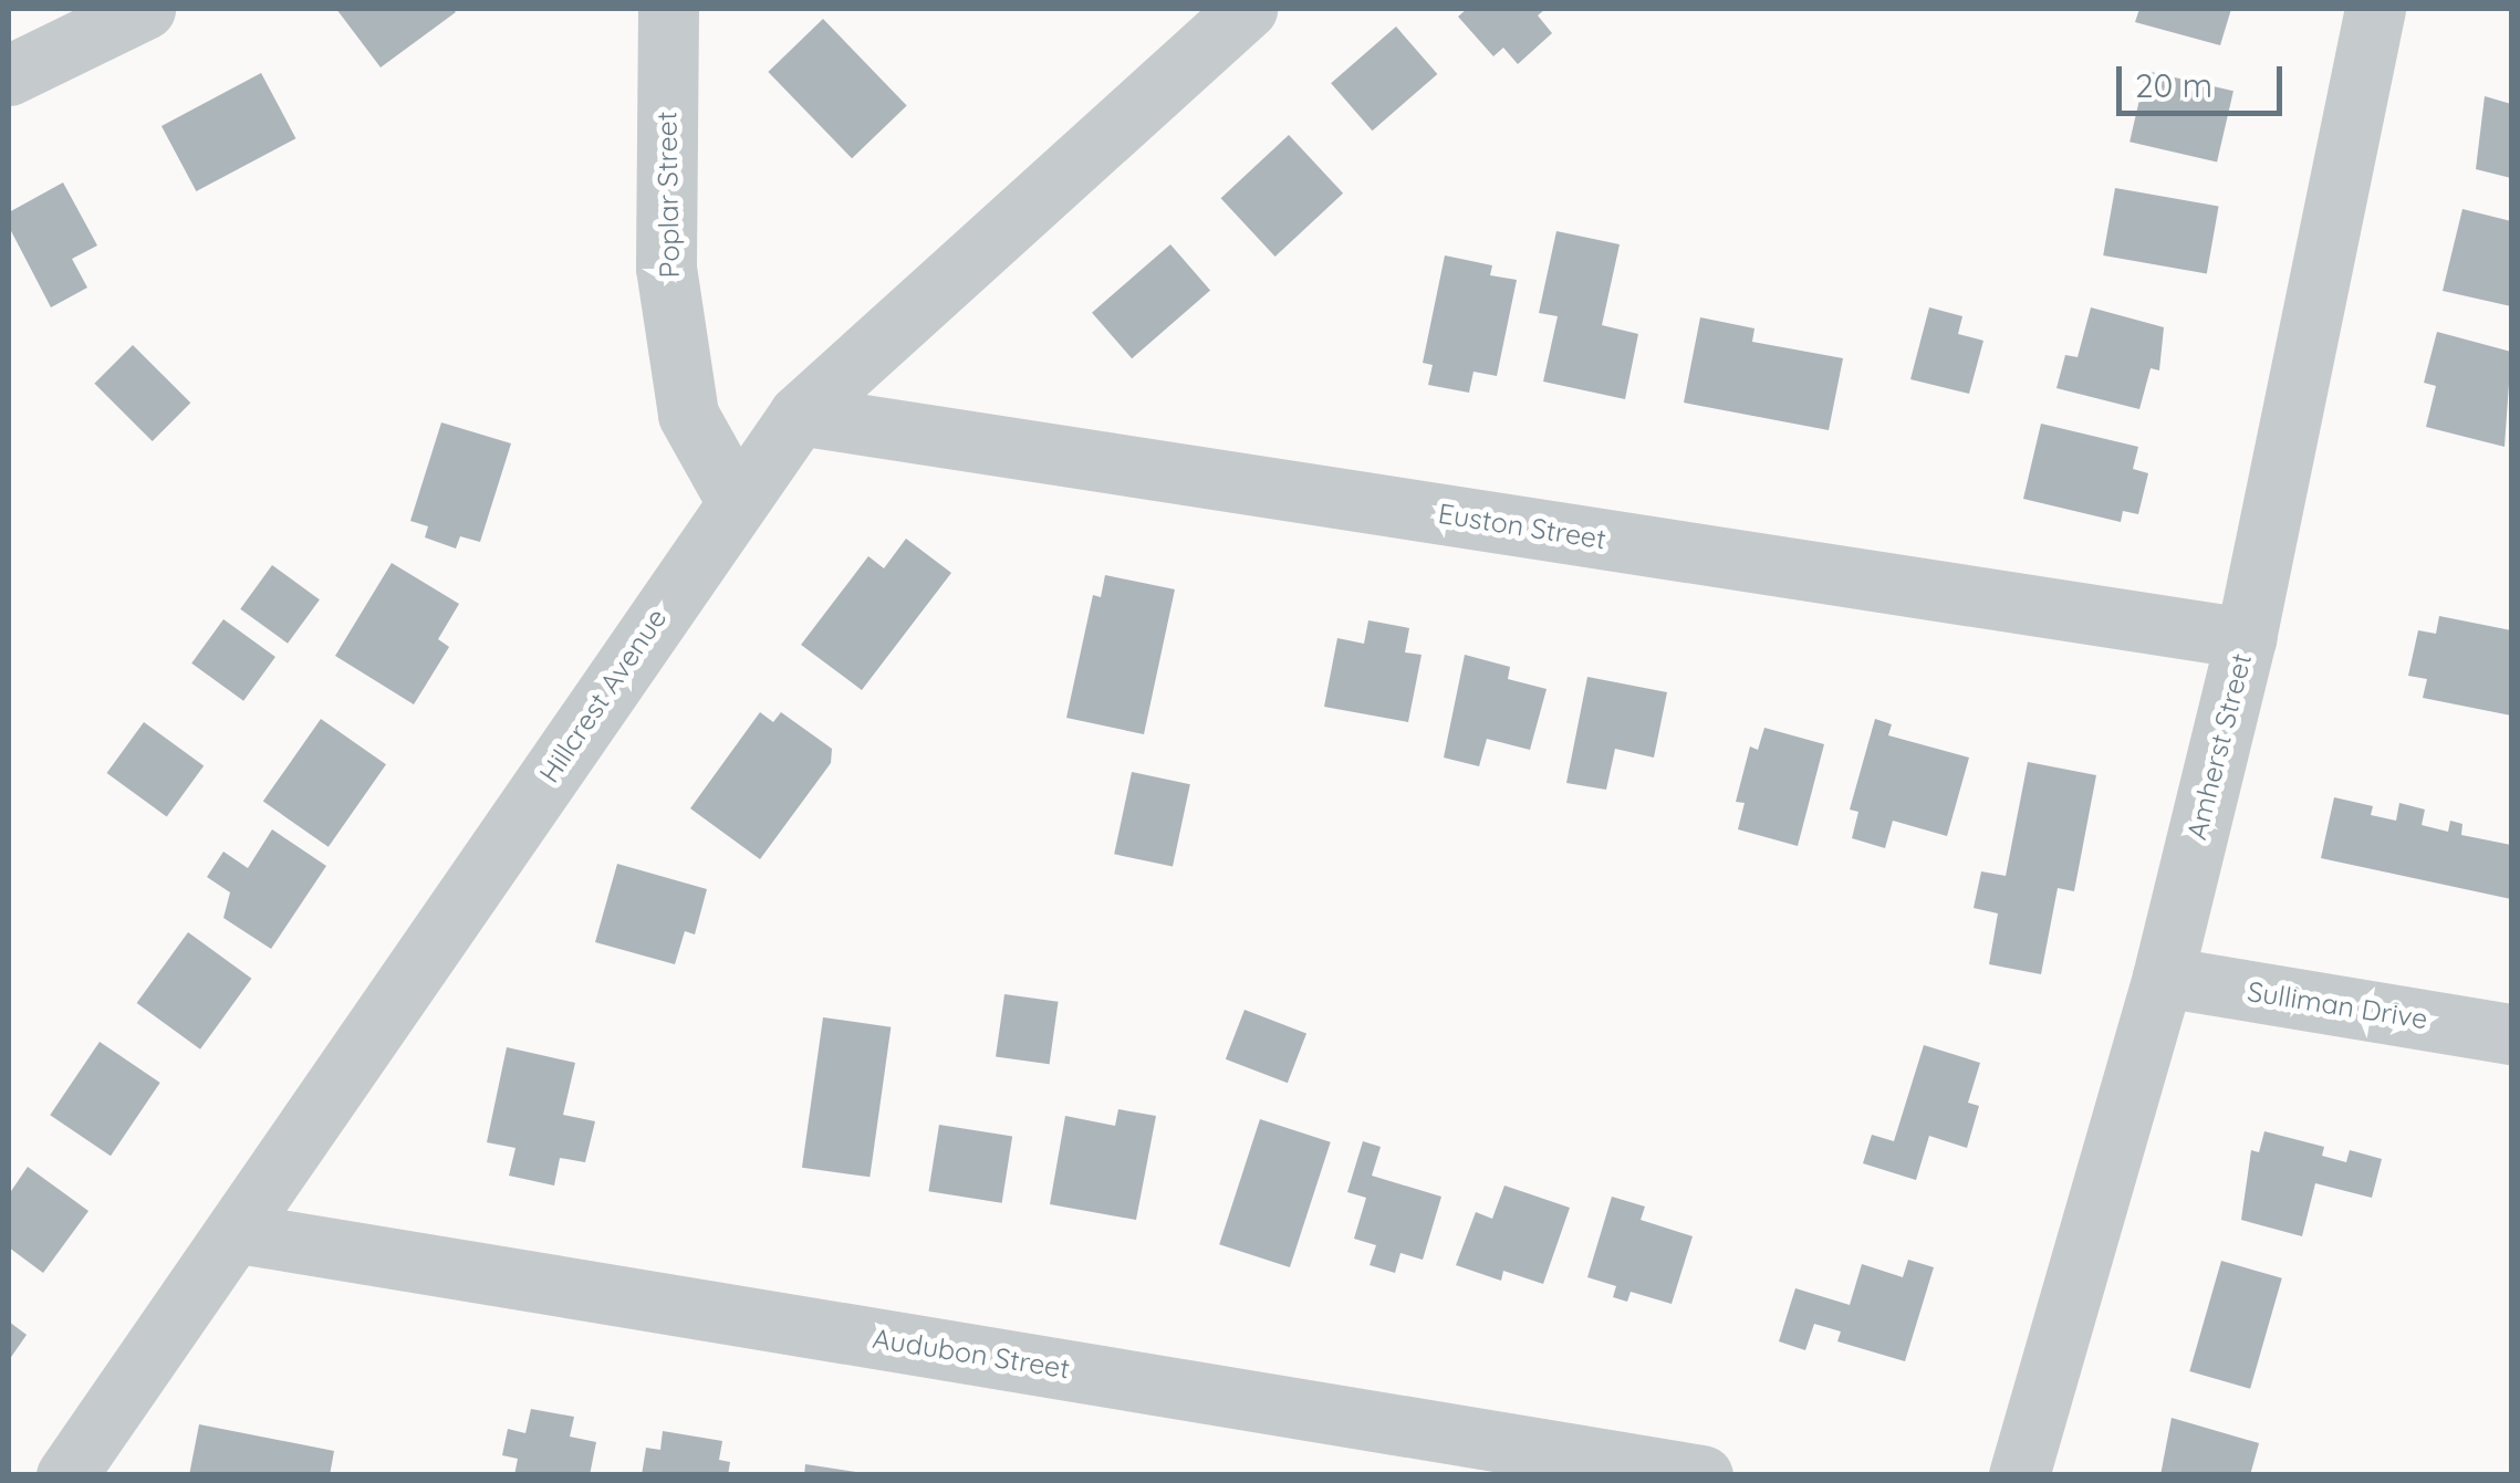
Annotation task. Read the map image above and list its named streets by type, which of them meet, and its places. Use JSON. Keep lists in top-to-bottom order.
{
  "streets": {
    "street": [
      "Poplar Street",
      "Euston Street",
      "Hillcrest Avenue",
      "Amherst Street",
      "Sulliman Drive",
      "Audubon Street"
    ]
  },
  "crossings": [
    ["Poplar Street", "Hillcrest Avenue"],
    ["Euston Street", "Hillcrest Avenue"],
    ["Euston Street", "Amherst Street"],
    ["Hillcrest Avenue", "Audubon Street"],
    ["Amherst Street", "Sulliman Drive"]
  ],
  "scale_bar": "20 m"
}
